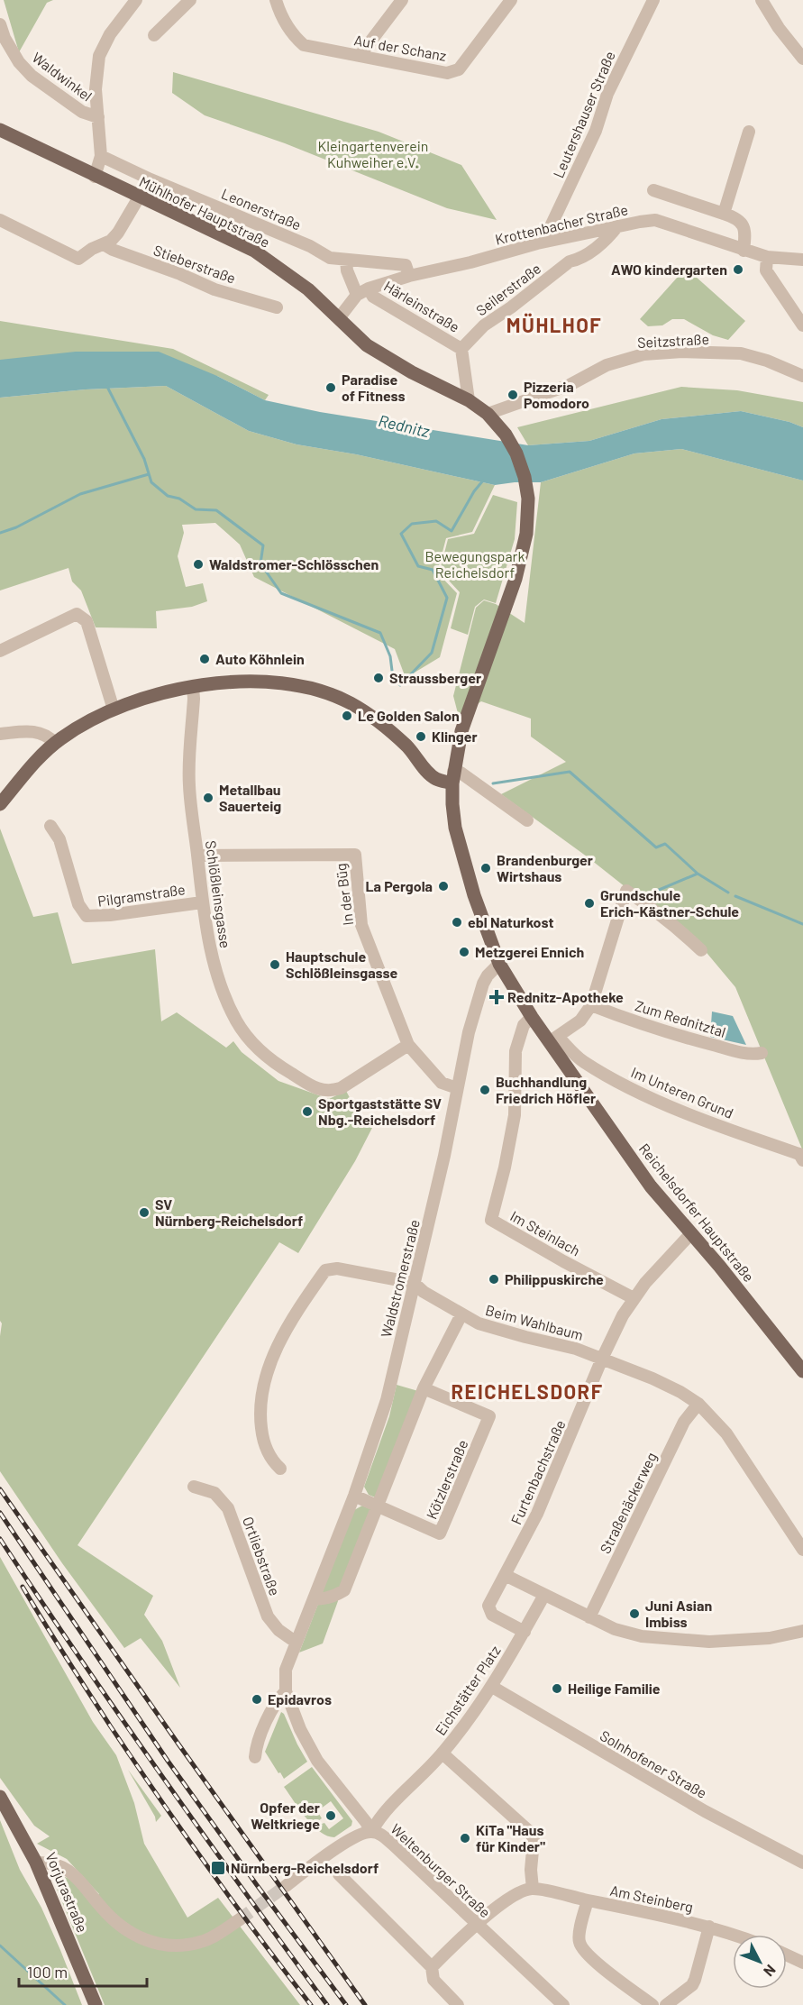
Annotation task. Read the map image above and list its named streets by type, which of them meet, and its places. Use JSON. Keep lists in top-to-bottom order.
{
  "streets": {
    "main road": ["Mühlhofer Hauptstraße", "Reichelsdorfer Hauptstraße", "Vorjurastraße"],
    "street": [
      "Auf der Schanz",
      "Waldwinkel",
      "Leutershauser Straße",
      "Leonerstraße",
      "Krottenbacher Straße",
      "Stieberstraße",
      "Seilerstraße",
      "Härleinstraße",
      "Seitzstraße",
      "Schlößleinsgasse",
      "In der Büg",
      "Pilgramstraße",
      "Zum Rednitztal",
      "Im Unteren Grund",
      "Im Steinlach",
      "Waldstromerstraße",
      "Beim Wahlbaum",
      "Furtenbachstraße",
      "Kötzlerstraße",
      "Straßenäckerweg",
      "Ortliebstraße",
      "Eichstätter Platz",
      "Solnhofener Straße",
      "Weltenburger Straße",
      "Am Steinberg"
    ]
  },
  "crossings": [
    ["Leutershauser Straße", "Krottenbacher Straße"],
    ["Leonerstraße", "Krottenbacher Straße"],
    ["Mühlhofer Hauptstraße", "Krottenbacher Straße"],
    ["Mühlhofer Hauptstraße", "Seitzstraße"],
    ["Mühlhofer Hauptstraße", "Reichelsdorfer Hauptstraße"],
    ["Krottenbacher Straße", "Seilerstraße"],
    ["Krottenbacher Straße", "Härleinstraße"],
    ["Seilerstraße", "Härleinstraße"],
    ["Seitzstraße", "Reichelsdorfer Hauptstraße"],
    ["Schlößleinsgasse", "In der Büg"],
    ["Schlößleinsgasse", "Pilgramstraße"],
    ["In der Büg", "Waldstromerstraße"],
    ["Im Unteren Grund", "Reichelsdorfer Hauptstraße"],
    ["Reichelsdorfer Hauptstraße", "Im Steinlach"],
    ["Reichelsdorfer Hauptstraße", "Waldstromerstraße"],
    ["Reichelsdorfer Hauptstraße", "Furtenbachstraße"],
    ["Im Steinlach", "Furtenbachstraße"],
    ["Waldstromerstraße", "Beim Wahlbaum"],
    ["Waldstromerstraße", "Kötzlerstraße"],
    ["Waldstromerstraße", "Ortliebstraße"],
    ["Waldstromerstraße", "Eichstätter Platz"],
    ["Waldstromerstraße", "Weltenburger Straße"],
    ["Beim Wahlbaum", "Furtenbachstraße"],
    ["Beim Wahlbaum", "Straßenäckerweg"],
    ["Furtenbachstraße", "Eichstätter Platz"],
    ["Eichstätter Platz", "Solnhofener Straße"],
    ["Eichstätter Platz", "Weltenburger Straße"]
  ],
  "districts": ["MÜHLHOF", "REICHELSDORF"],
  "water": ["Rednitz"],
  "parks": ["Kleingartenverein Kuhweiher e.V.", "Bewegungspark Reichelsdorf"],
  "places": {
    "other": [
      "AWO kindergarten",
      "Paradise of Fitness",
      "Pizzeria Pomodoro",
      "Waldstromer-Schlösschen",
      "Auto Köhnlein",
      "Straussberger",
      "Le Golden Salon",
      "Klinger",
      "Metallbau Sauerteig",
      "Brandenburger Wirtshaus",
      "La Pergola",
      "Grundschule Erich-Kästner-Schule",
      "ebl Naturkost",
      "Metzgerei Ennich",
      "Hauptschule Schlößleinsgasse",
      "Buchhandlung Friedrich Höfler",
      "Sportgaststätte SV Nbg.-Reichelsdorf",
      "SV Nürnberg-Reichelsdorf",
      "Philippuskirche",
      "Juni Asian Imbiss",
      "Heilige Familie",
      "Epidavros",
      "Opfer der Weltkriege",
      "KiTa \"Haus für Kinder\""
    ],
    "health": ["Rednitz-Apotheke"],
    "transit": ["Nürnberg-Reichelsdorf"]
  },
  "scale_bar": "100 m",
  "north": "bottom right"
}
